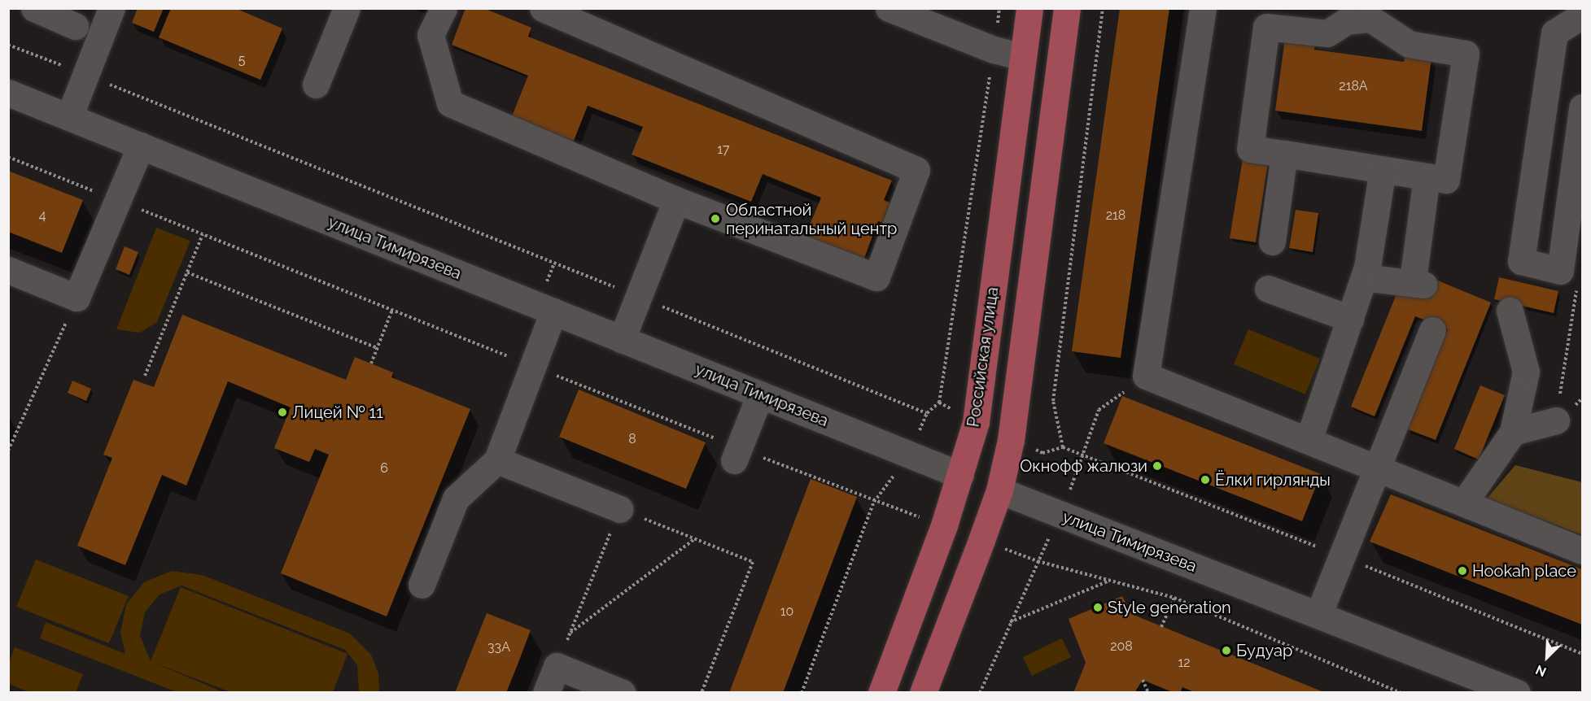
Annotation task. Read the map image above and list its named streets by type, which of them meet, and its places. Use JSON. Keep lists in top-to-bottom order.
{
  "streets": {
    "main road": ["улица Тимирязева", "Российская улица"]
  },
  "crossings": [
    ["улица Тимирязева", "Российская улица"]
  ],
  "places": [
    "Областной перинатальный центр",
    "Лицей № 11",
    "Окнофф жалюзи",
    "Ёлки гирлянды",
    "Hookah place",
    "Style generation",
    "Будуар"
  ],
  "house_numbers": [
    "5",
    "218А",
    "17",
    "4",
    "218",
    "8",
    "6",
    "10",
    "208",
    "33А",
    "12"
  ],
  "north": "bottom left"
}
